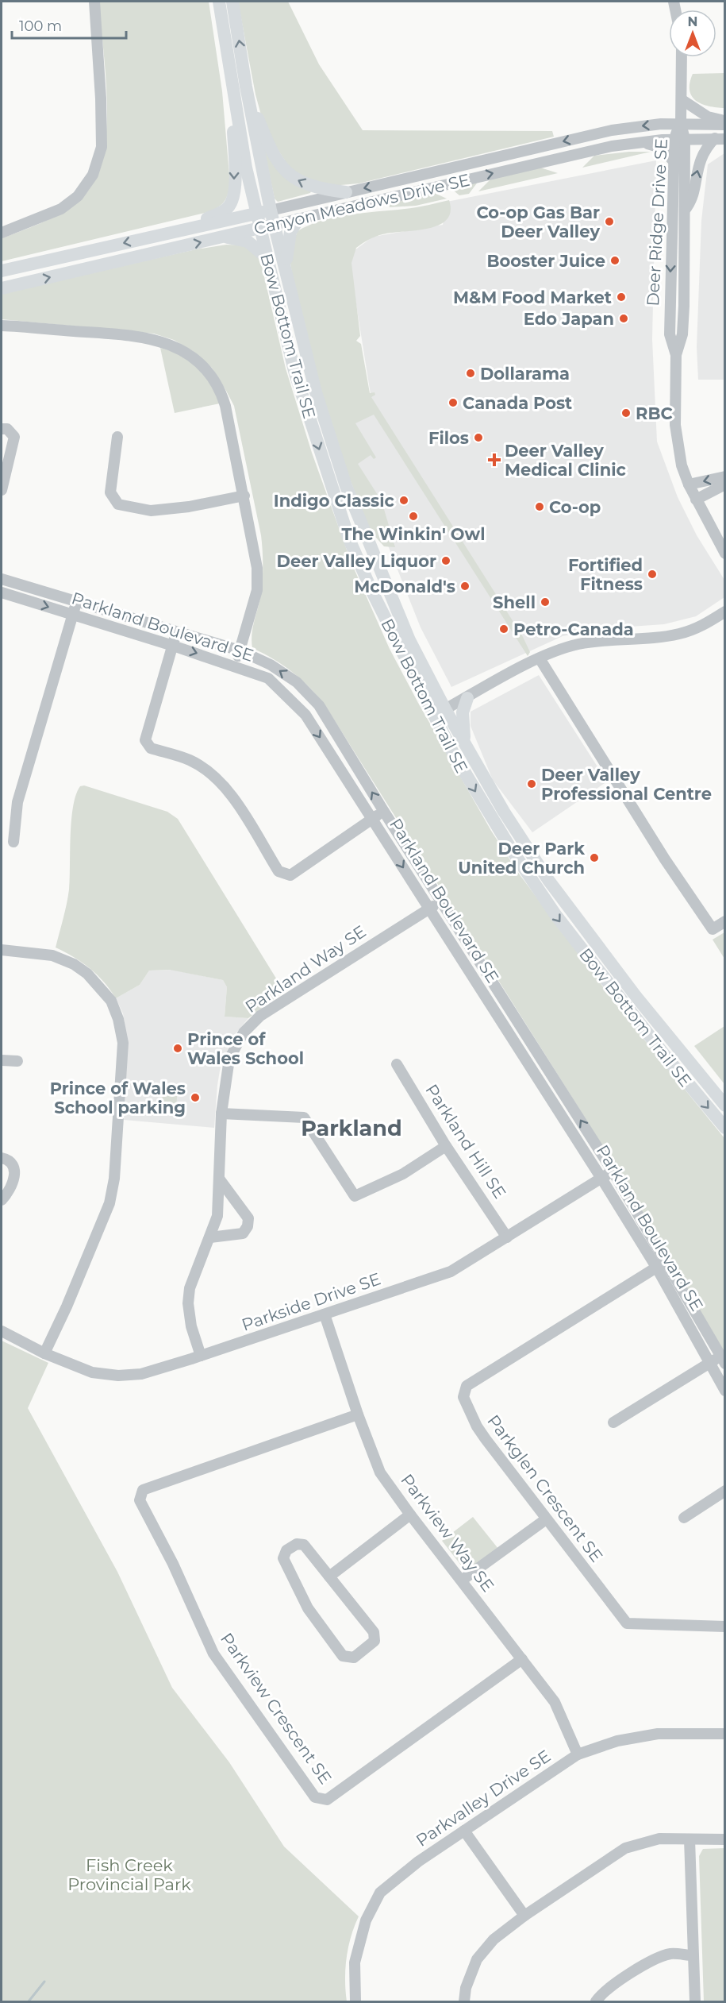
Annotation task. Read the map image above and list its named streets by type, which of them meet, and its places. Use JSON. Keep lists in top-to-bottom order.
{
  "streets": {
    "main road": ["Canyon Meadows Drive SE", "Bow Bottom Trail SE"],
    "street": [
      "Deer Ridge Drive SE",
      "Parkland Boulevard SE",
      "Parkland Way SE",
      "Parkland Hill SE",
      "Parkside Drive SE",
      "Parkglen Crescent SE",
      "Parkview Way SE",
      "Parkview Crescent SE",
      "Parkvalley Drive SE"
    ]
  },
  "crossings": [
    ["Canyon Meadows Drive SE", "Deer Ridge Drive SE"],
    ["Canyon Meadows Drive SE", "Bow Bottom Trail SE"],
    ["Parkland Boulevard SE", "Parkland Way SE"],
    ["Parkland Boulevard SE", "Parkside Drive SE"],
    ["Parkland Boulevard SE", "Parkglen Crescent SE"],
    ["Parkland Way SE", "Parkside Drive SE"],
    ["Parkland Hill SE", "Parkside Drive SE"],
    ["Parkside Drive SE", "Parkview Way SE"],
    ["Parkview Way SE", "Parkview Crescent SE"],
    ["Parkview Way SE", "Parkvalley Drive SE"]
  ],
  "districts": ["Parkland"],
  "parks": ["Fish Creek Provincial Park"],
  "places": {
    "other": [
      "Co-op Gas Bar Deer Valley",
      "Booster Juice",
      "M&M Food Market",
      "Edo Japan",
      "Dollarama",
      "Canada Post",
      "RBC",
      "Filos",
      "Indigo Classic",
      "Co-op",
      "The Winkin' Owl",
      "Deer Valley Liquor",
      "Fortified Fitness",
      "McDonald's",
      "Shell",
      "Petro-Canada",
      "Deer Valley Professional Centre",
      "Deer Park United Church",
      "Prince of Wales School",
      "Prince of Wales School parking"
    ],
    "health": ["Deer Valley Medical Clinic"]
  },
  "scale_bar": "100 m",
  "north": "top"
}
